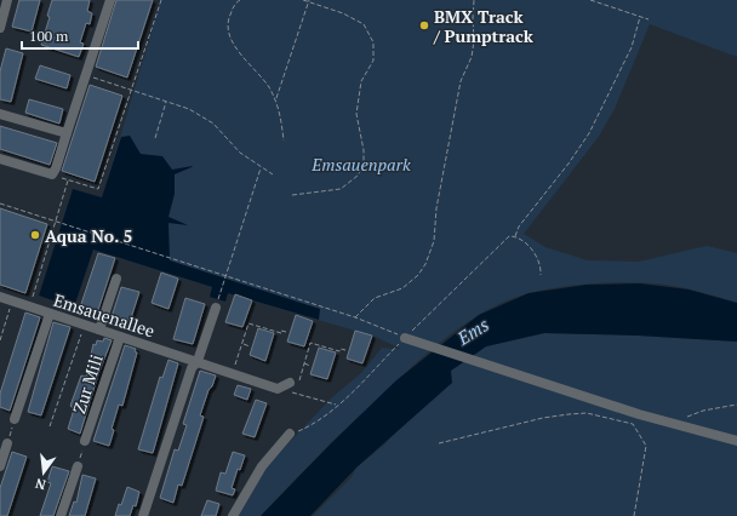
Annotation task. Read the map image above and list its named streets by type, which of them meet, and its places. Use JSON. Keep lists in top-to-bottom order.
{
  "streets": {
    "street": ["Emsauenallee", "Zur Mili"]
  },
  "crossings": [
    ["Emsauenallee", "Zur Mili"]
  ],
  "water": ["Ems"],
  "parks": ["Emsauenpark"],
  "places": ["BMX Track / Pumptrack", "Aqua No. 5"],
  "scale_bar": "100 m",
  "north": "bottom"
}
